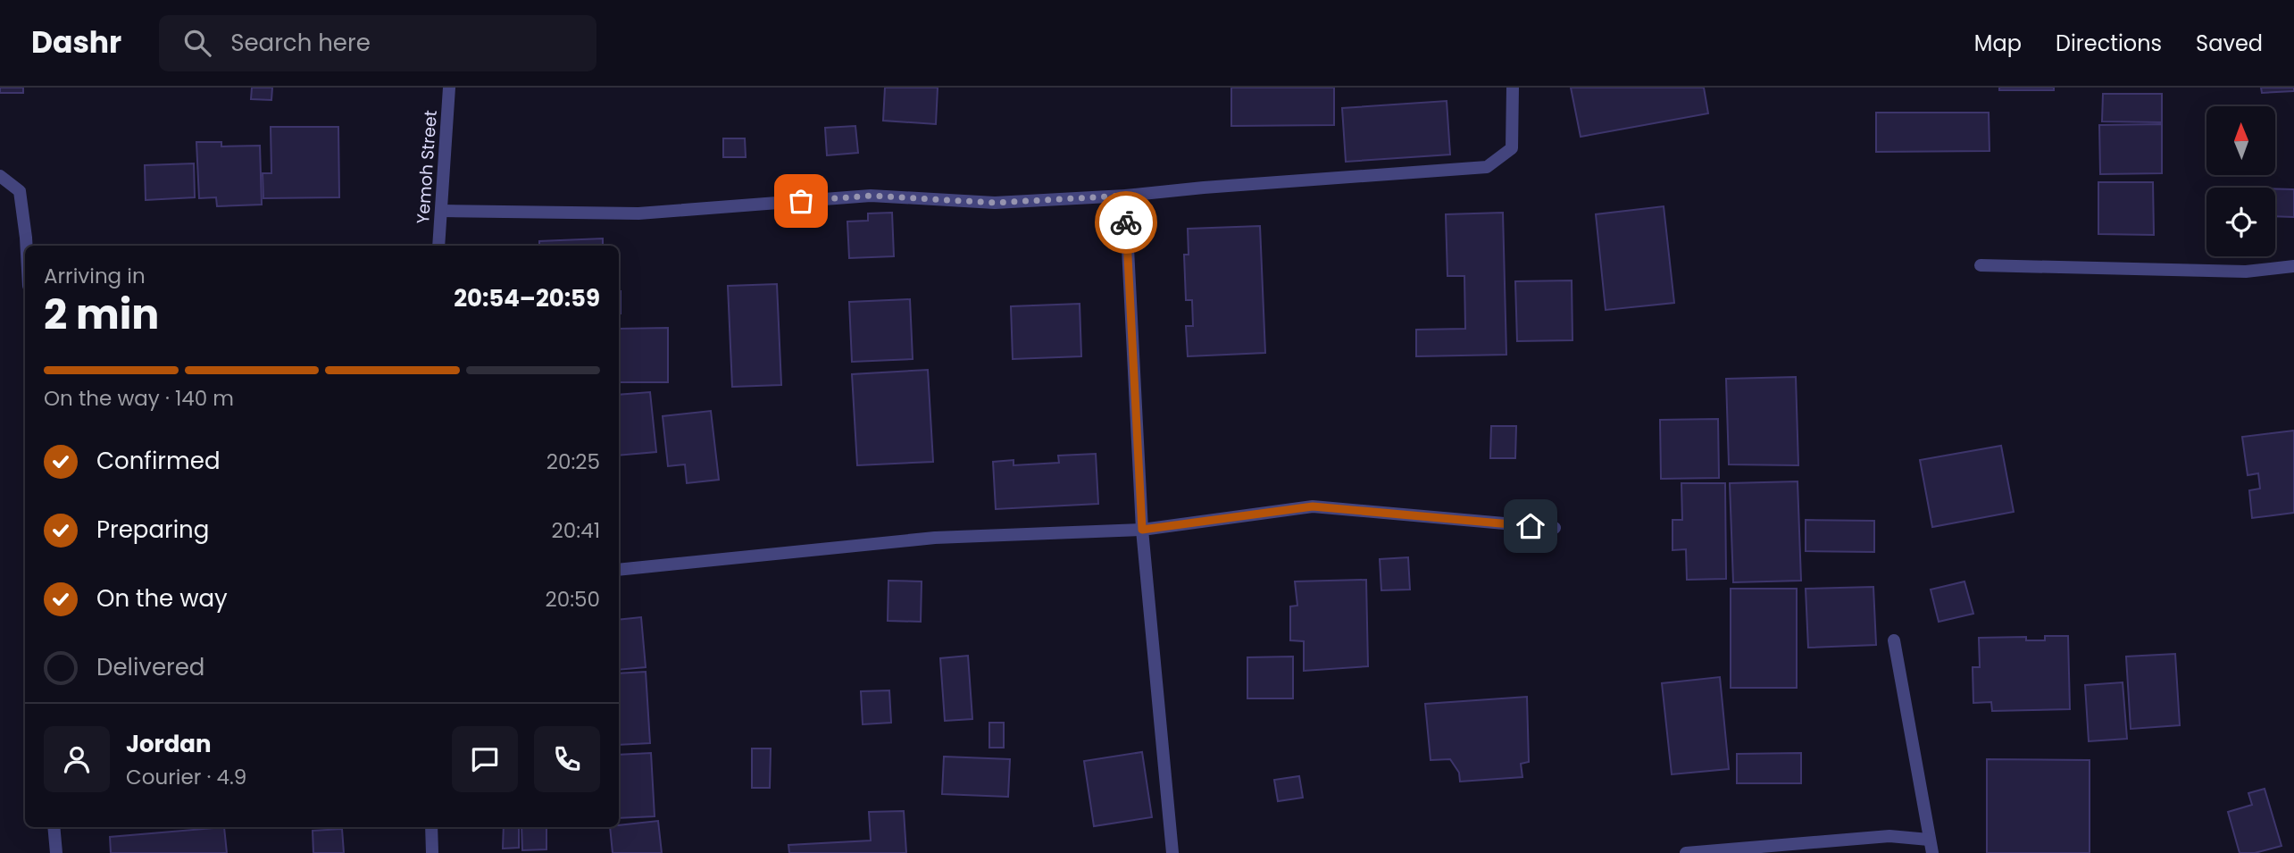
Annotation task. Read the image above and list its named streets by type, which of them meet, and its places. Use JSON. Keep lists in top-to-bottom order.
{
  "streets": {
    "street": ["Yemoh Street"]
  },
  "north": "top",
  "page": {
    "header": "Dashr",
    "search": "Search here",
    "nav": ["Map", "Directions", "Saved"],
    "heading": ["2 min", "Arriving in", "20:54–20:59"],
    "panel": ["Jordan", "Courier · 4.9"],
    "bar": "On the way · 140 m",
    "list": [
      ["Confirmed", "20:25"],
      ["Preparing", "20:41"],
      ["On the way", "20:50"],
      "Delivered"
    ]
  }
}
